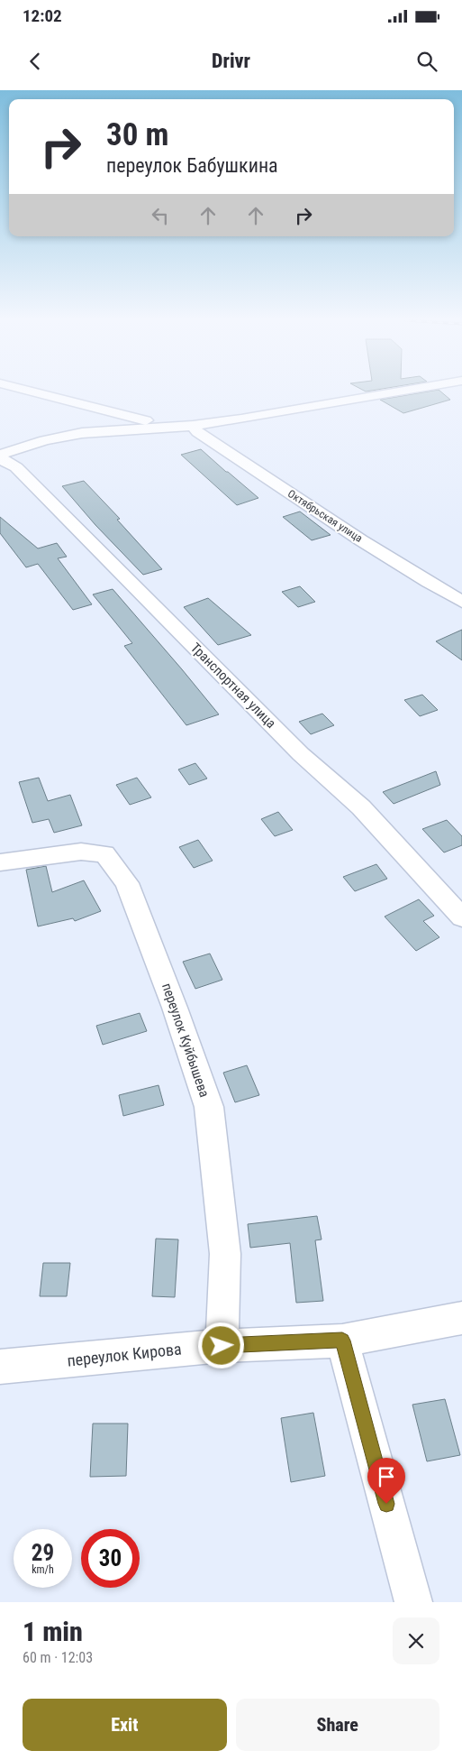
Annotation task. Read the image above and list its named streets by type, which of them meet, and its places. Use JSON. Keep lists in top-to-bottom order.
{
  "streets": {
    "street": [
      "Октябрьская улица",
      "Транспортная улица",
      "переулок Куйбышева",
      "переулок Кирова"
    ]
  },
  "crossings": [
    ["переулок Куйбышева", "переулок Кирова"]
  ],
  "page": {
    "status": "12:02",
    "header": "Drivr",
    "turn": ["30 m", "переулок Бабушкина"],
    "speed": "29 km/h",
    "limit": "30",
    "heading": ["1 min", "60 m · 12:03"],
    "buttons": ["Exit", "Share"]
  }
}
